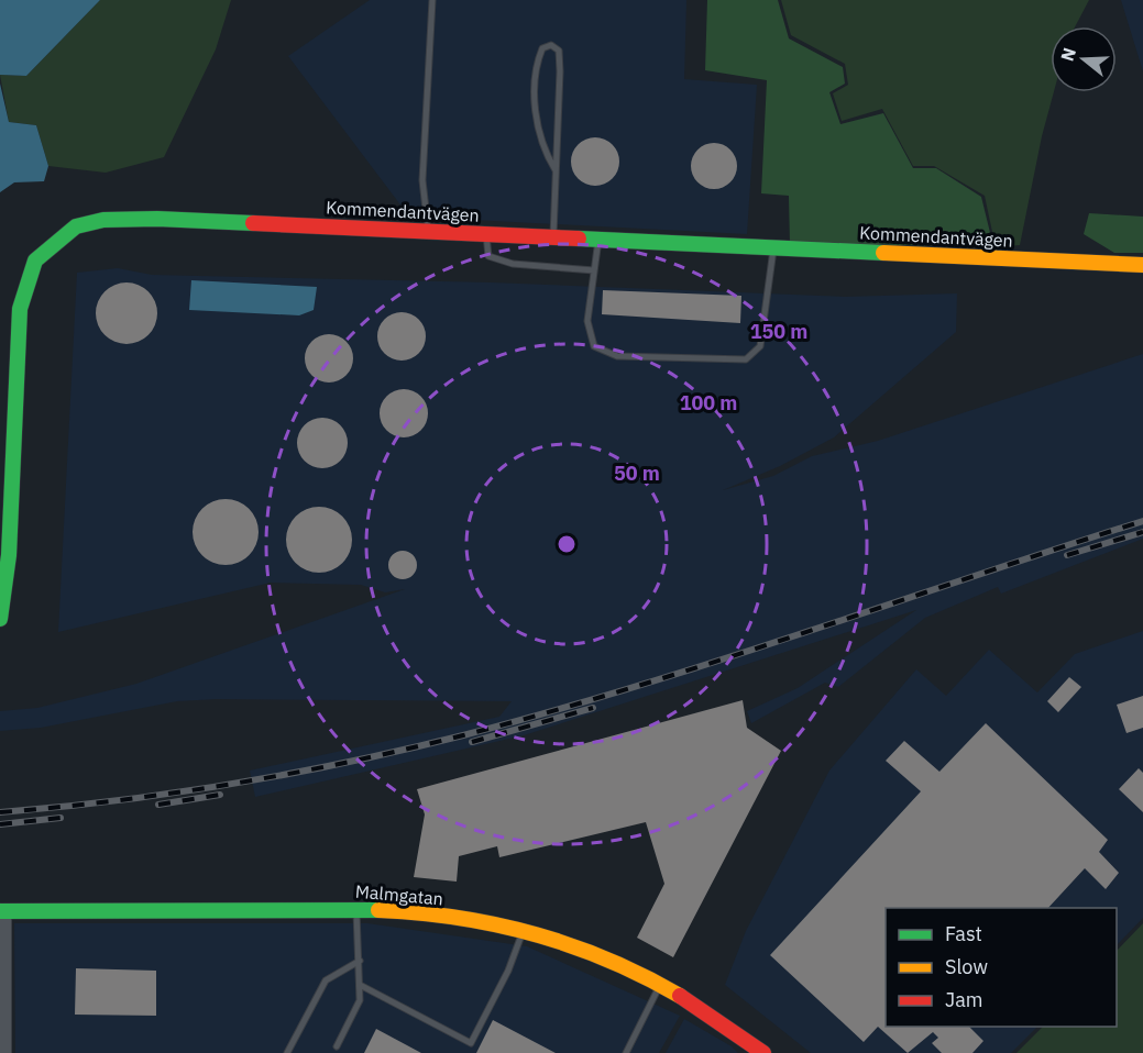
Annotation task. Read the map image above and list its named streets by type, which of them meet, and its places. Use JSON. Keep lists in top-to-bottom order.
{
  "streets": {
    "street": ["Kommendantvägen", "Malmgatan"]
  },
  "legend": ["Fast", "Slow", "Jam"],
  "north": "left",
  "rings": ["150 m", "100 m", "50 m"]
}
